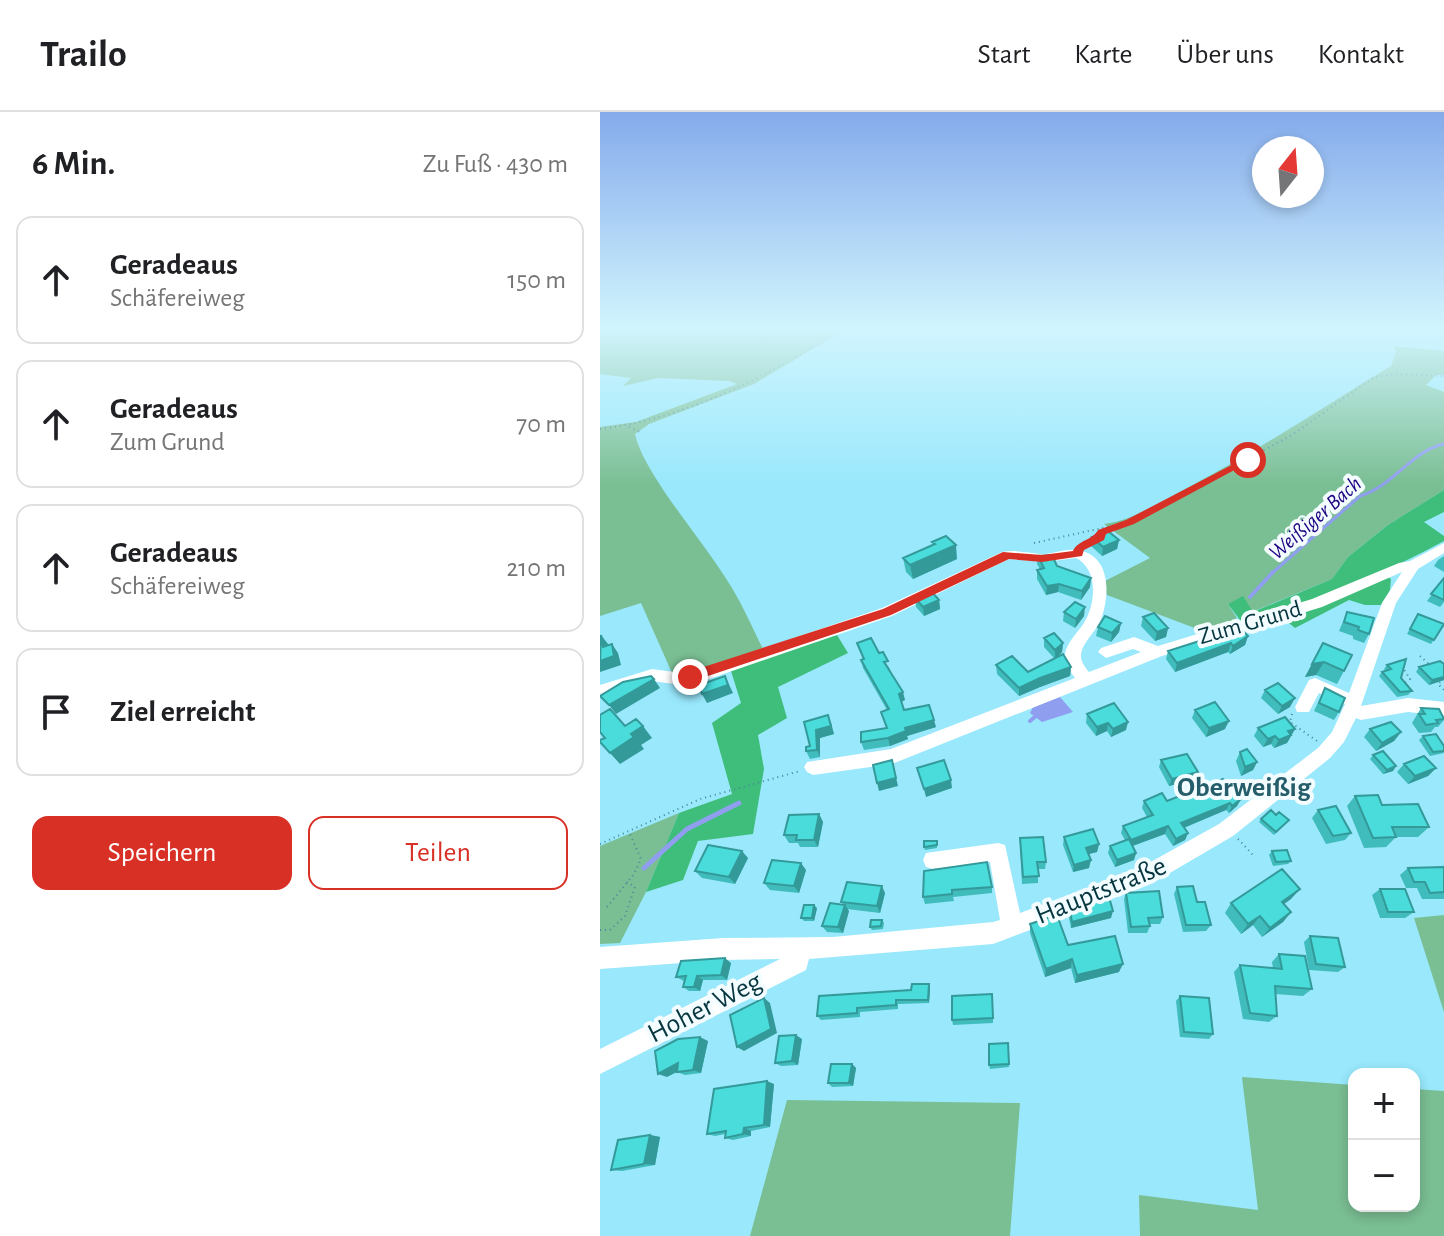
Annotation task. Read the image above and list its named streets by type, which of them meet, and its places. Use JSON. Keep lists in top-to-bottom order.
{
  "streets": {
    "street": ["Zum Grund", "Hauptstraße", "Hoher Weg"]
  },
  "crossings": [
    ["Zum Grund", "Hauptstraße"],
    ["Hauptstraße", "Hoher Weg"]
  ],
  "districts": ["Oberweißig"],
  "water": ["Weißiger Bach"],
  "north": "top",
  "page": {
    "header": "Trailo",
    "nav": [
      "Start",
      "Karte",
      "Über uns",
      "Kontakt"
    ],
    "heading": ["6 Min.", "Zu Fuß · 430 m"],
    "list": [
      ["Geradeaus", "Schäfereiweg", "150 m"],
      ["Geradeaus", "Zum Grund", "70 m"],
      ["Geradeaus", "Schäfereiweg", "210 m"],
      "Ziel erreicht"
    ],
    "buttons": ["Speichern", "Teilen"],
    "map_buttons": ["+", "−"]
  }
}
